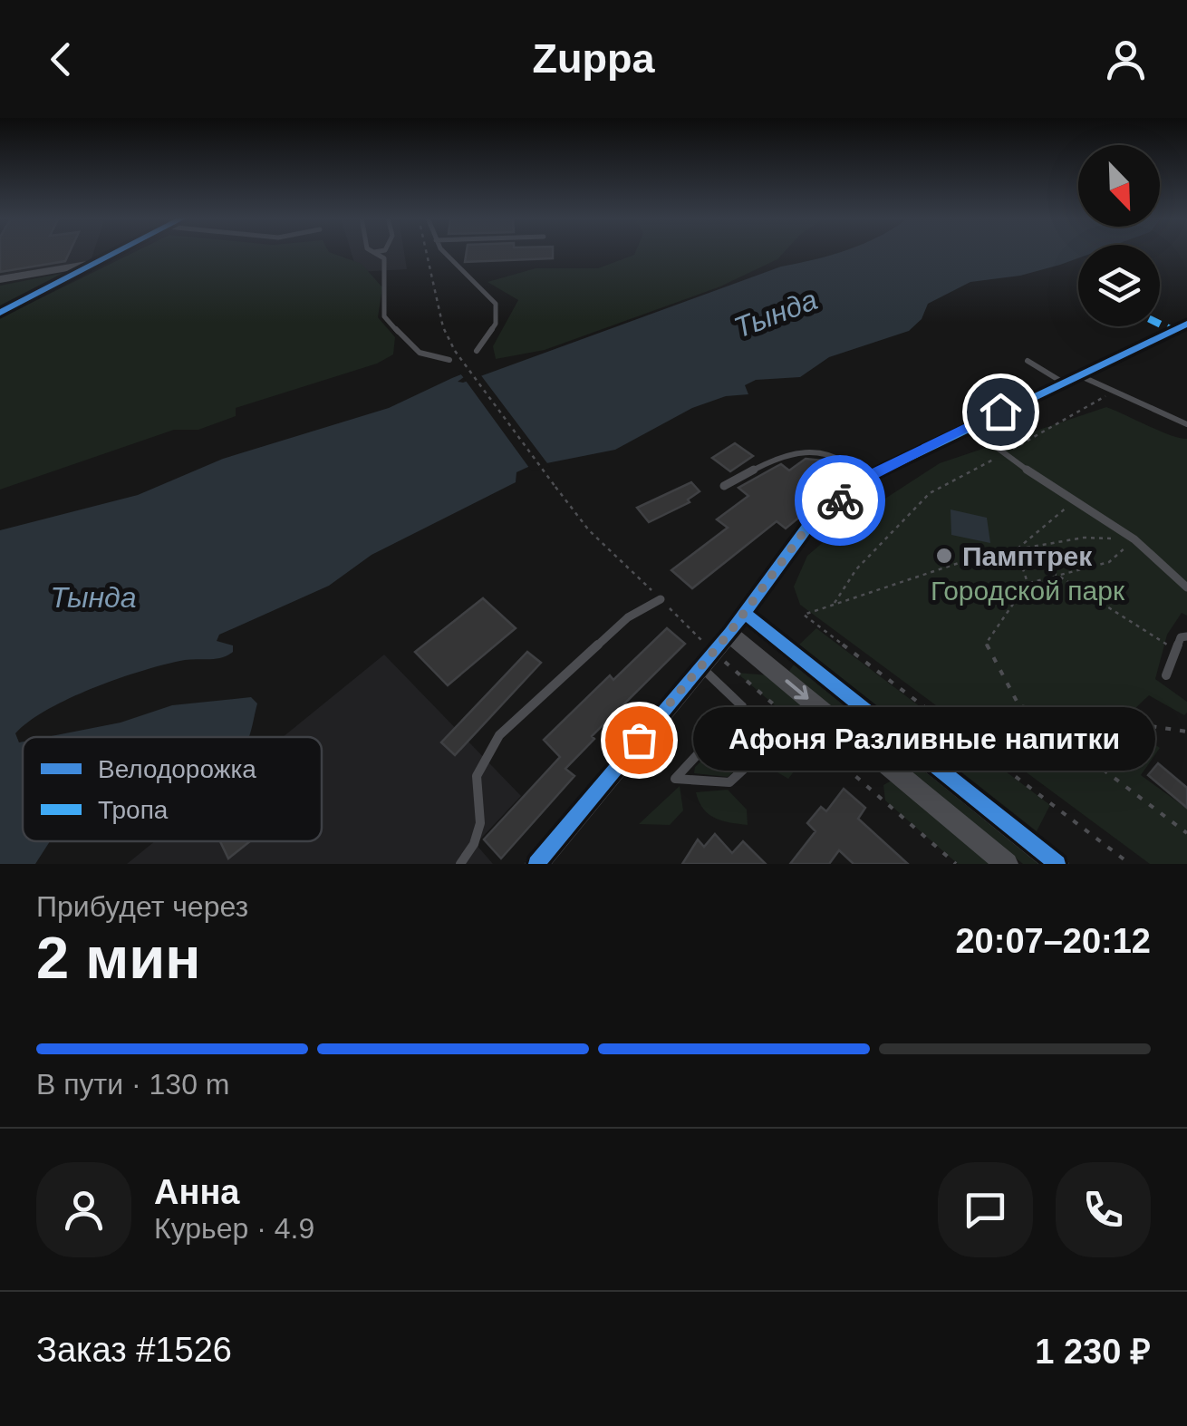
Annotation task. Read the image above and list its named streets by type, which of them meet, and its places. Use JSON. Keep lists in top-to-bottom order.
{
  "water": ["Тында"],
  "parks": ["Городской парк"],
  "places": ["Памптрек", "Афоня Разливные напитки"],
  "legend": ["Велодорожка", "Тропа"],
  "north": "bottom right",
  "page": {
    "header": "Zuppa",
    "bubble": "Афоня Разливные напитки",
    "heading": ["2 мин", "Прибудет через", "20:07–20:12"],
    "panel": [
      "Анна",
      "Курьер · 4.9",
      "Заказ #1526",
      "1 230 ₽"
    ],
    "bar": "В пути · 130 m"
  }
}
